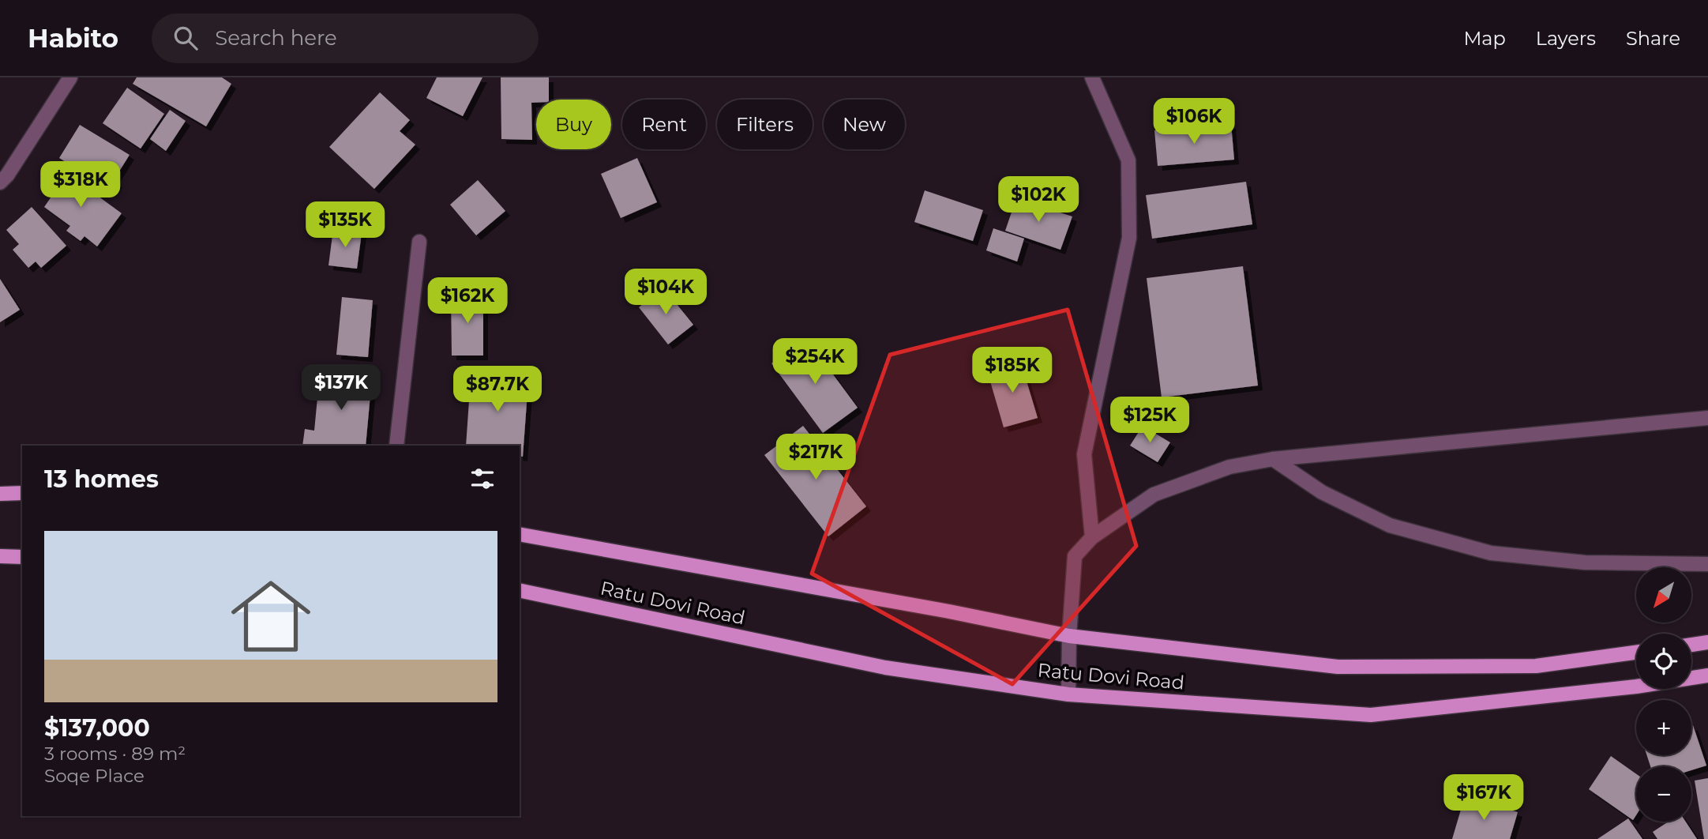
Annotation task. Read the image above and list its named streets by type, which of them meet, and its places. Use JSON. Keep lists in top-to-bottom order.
{
  "streets": {
    "main road": ["Ratu Dovi Road"]
  },
  "north": "bottom left",
  "page": {
    "header": "Habito",
    "search": "Search here",
    "nav": ["Map", "Layers", "Share"],
    "price": [
      "$106K",
      "$318K",
      "$102K",
      "$135K",
      "$104K",
      "$162K",
      "$254K",
      "$185K",
      "$137K",
      "$87.7K",
      "$125K",
      "$217K",
      "$167K"
    ],
    "chip": [
      "Buy",
      "Rent",
      "Filters",
      "New"
    ],
    "heading": "13 homes",
    "list": [
      {
        "name": "$137,000",
        "note": "3 rooms · 89 m² · Soqe Place"
      }
    ],
    "map_buttons": ["+", "−"]
  }
}
